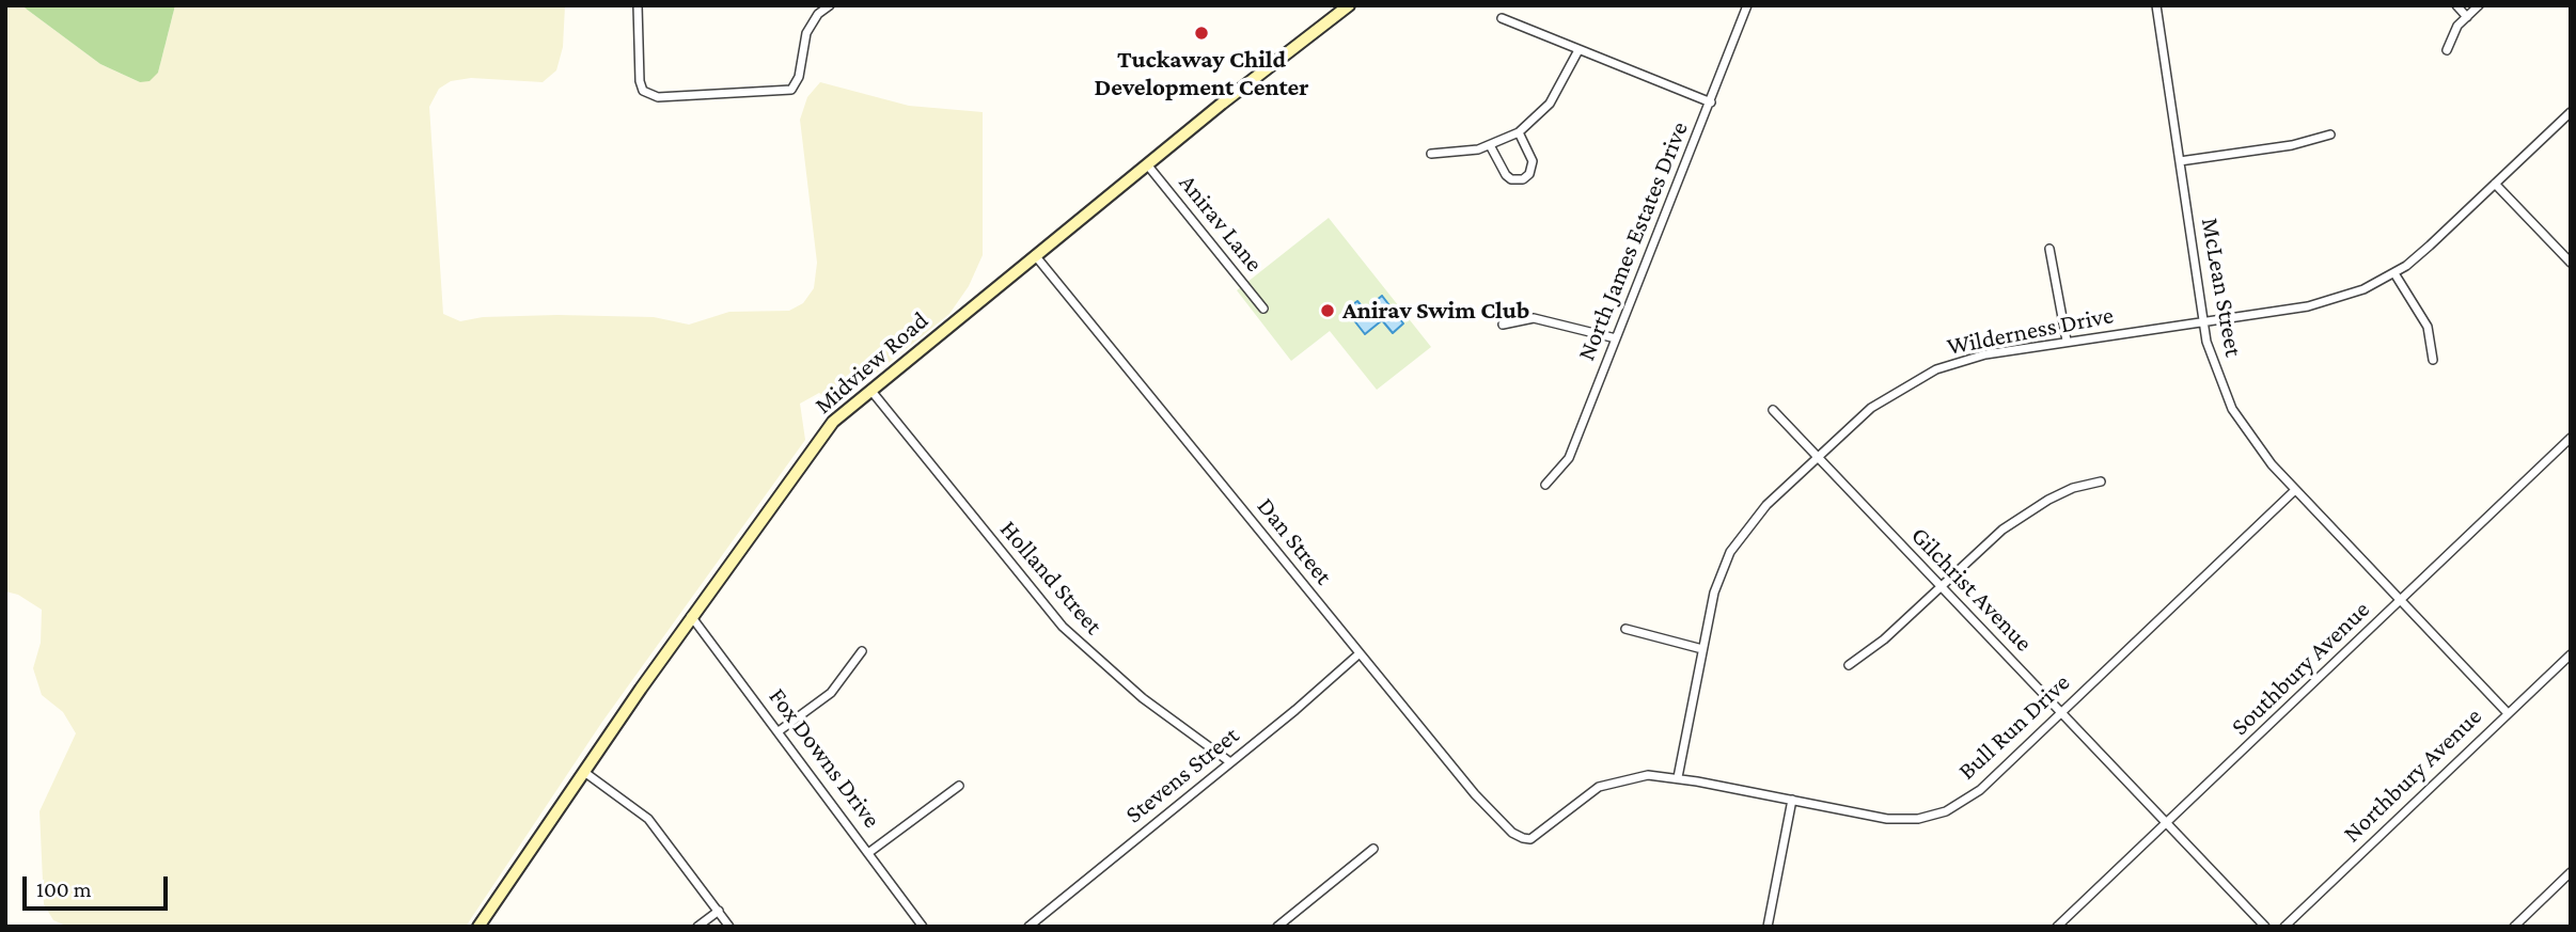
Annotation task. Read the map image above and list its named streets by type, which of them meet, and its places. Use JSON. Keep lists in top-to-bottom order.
{
  "streets": {
    "street": [
      "Anirav Lane",
      "North James Estates Drive",
      "McLean Street",
      "Wilderness Drive",
      "Midview Road",
      "Dan Street",
      "Holland Street",
      "Gilchrist Avenue",
      "Southbury Avenue",
      "Bull Run Drive",
      "Fox Downs Drive",
      "Stevens Street",
      "Northbury Avenue"
    ]
  },
  "crossings": [
    ["Anirav Lane", "Midview Road"],
    ["McLean Street", "Wilderness Drive"],
    ["McLean Street", "Southbury Avenue"],
    ["McLean Street", "Bull Run Drive"],
    ["McLean Street", "Northbury Avenue"],
    ["Wilderness Drive", "Gilchrist Avenue"],
    ["Wilderness Drive", "Bull Run Drive"],
    ["Midview Road", "Dan Street"],
    ["Midview Road", "Holland Street"],
    ["Midview Road", "Fox Downs Drive"],
    ["Dan Street", "Bull Run Drive"],
    ["Dan Street", "Stevens Street"],
    ["Holland Street", "Stevens Street"],
    ["Gilchrist Avenue", "Southbury Avenue"],
    ["Gilchrist Avenue", "Bull Run Drive"]
  ],
  "places": ["Tuckaway Child Development Center", "Anirav Swim Club"],
  "scale_bar": "100 m"
}
